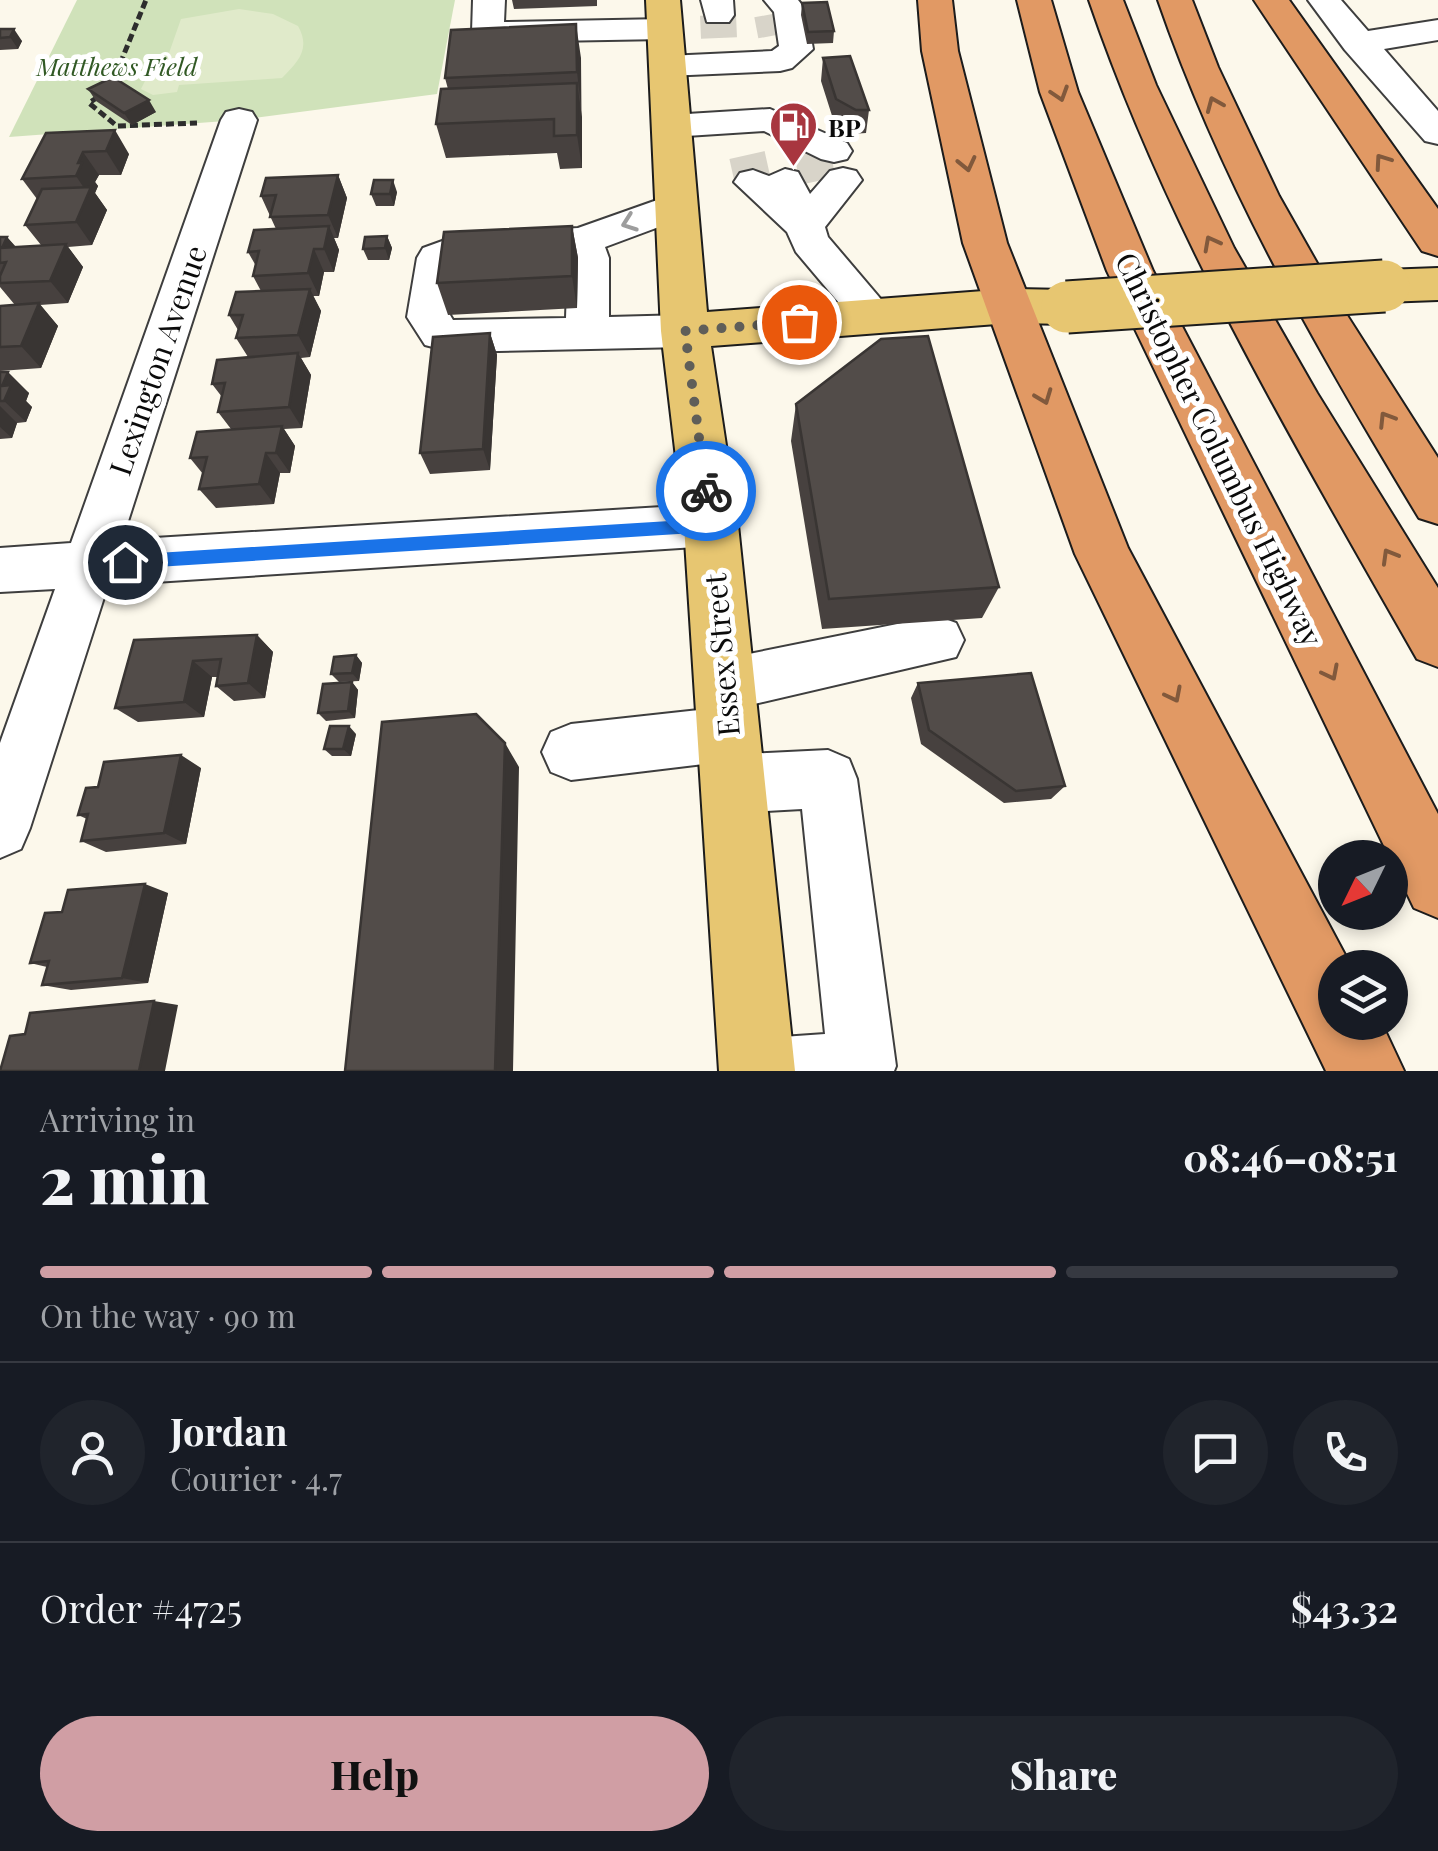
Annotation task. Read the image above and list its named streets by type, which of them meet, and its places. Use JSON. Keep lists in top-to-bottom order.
{
  "streets": {
    "highway": ["Christopher Columbus Highway"],
    "main road": ["Essex Street"],
    "street": ["Lexington Avenue"]
  },
  "parks": ["Matthews Field"],
  "places": {
    "fuel station": ["BP"]
  },
  "north": "bottom left",
  "page": {
    "heading": ["2 min", "Arriving in", "08:46–08:51"],
    "panel": [
      "Jordan",
      "Courier · 4.7",
      "Order #4725",
      "$43.32"
    ],
    "bar": "On the way · 90 m",
    "buttons": ["Help", "Share"]
  }
}
